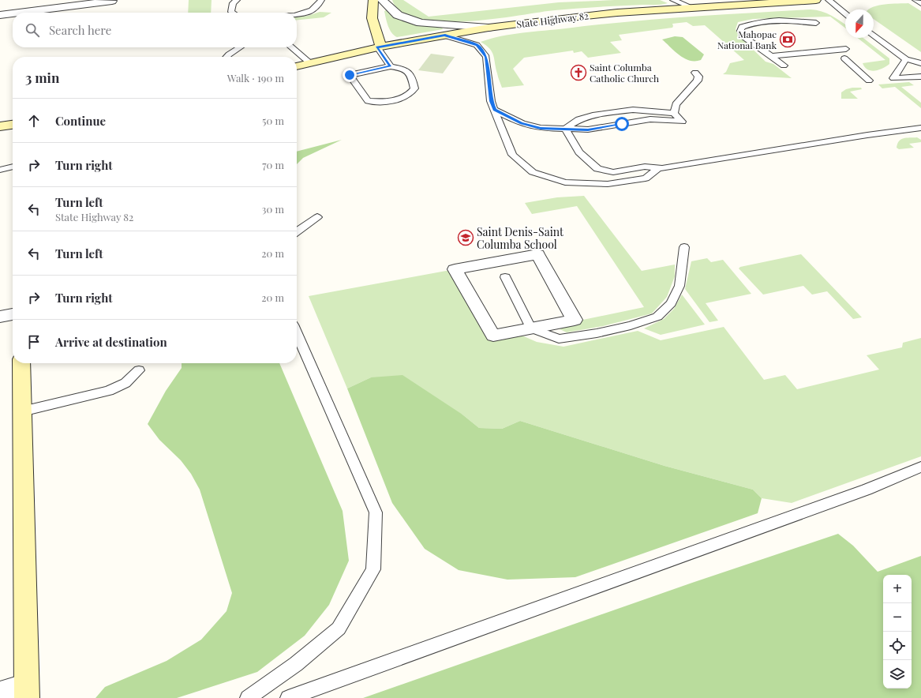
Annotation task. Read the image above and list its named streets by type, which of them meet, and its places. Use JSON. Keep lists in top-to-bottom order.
{
  "streets": {
    "main road": ["State Highway 82"]
  },
  "places": {
    "bank": ["Mahopac National Bank"],
    "church": ["Saint Columba Catholic Church"],
    "school or university": ["Saint Denis-Saint Columba School"]
  },
  "north": "bottom",
  "page": {
    "search": "Search here",
    "heading": ["3 min", "Walk · 190 m"],
    "list": [
      ["Continue", "50 m"],
      ["Turn right", "70 m"],
      ["Turn left", "State Highway 82", "30 m"],
      ["Turn left", "20 m"],
      ["Turn right", "20 m"],
      "Arrive at destination"
    ],
    "map_buttons": ["+", "−"]
  }
}
